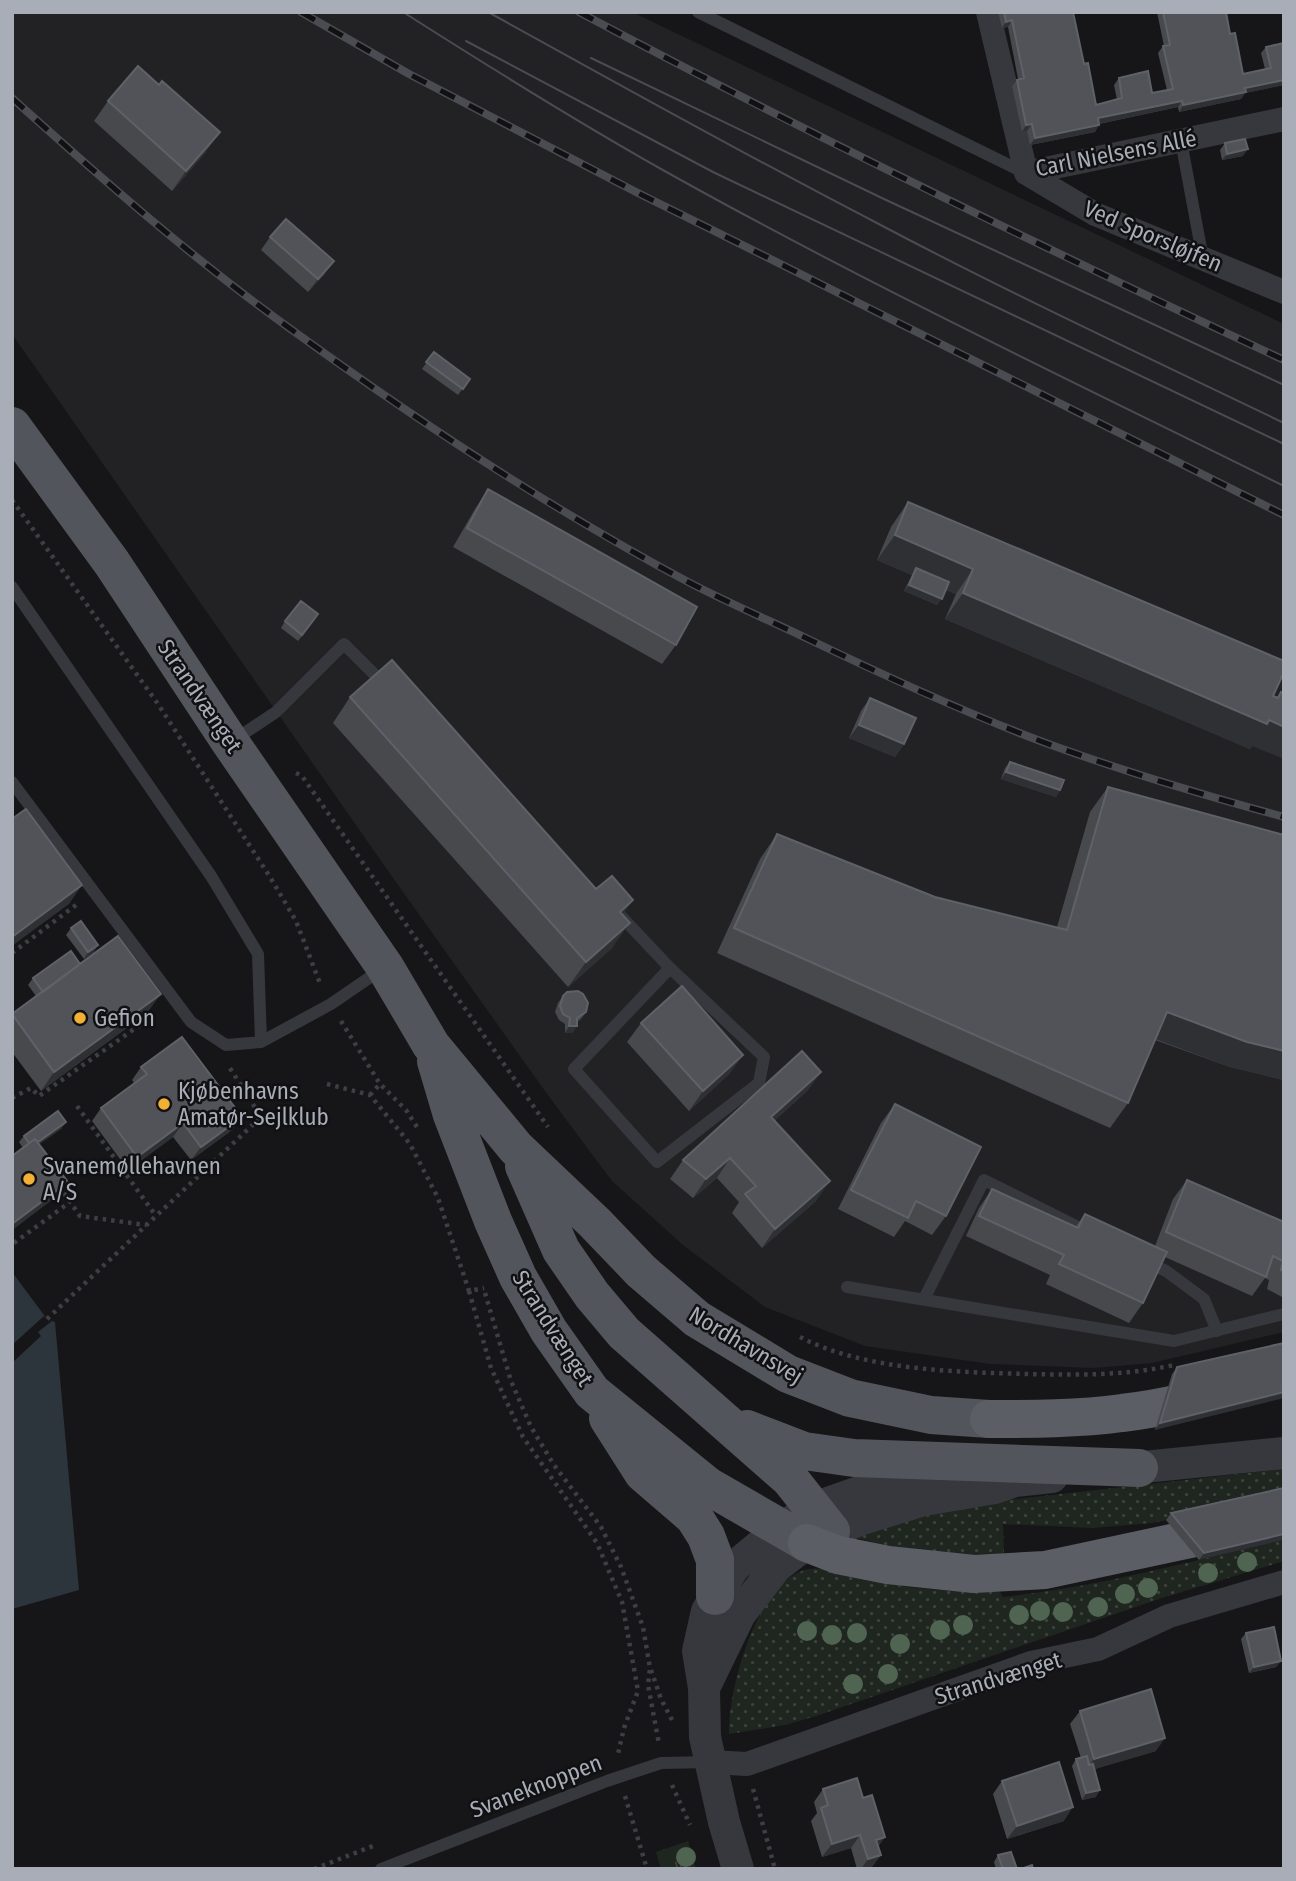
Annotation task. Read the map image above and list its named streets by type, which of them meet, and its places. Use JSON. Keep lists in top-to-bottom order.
{
  "streets": {
    "highway": ["Nordhavnsvej"],
    "main road": ["Strandvænget"],
    "street": ["Carl Nielsens Allé", "Ved Sporsløjfen"],
    "lane": ["Svaneknoppen"]
  },
  "crossings": [
    ["Carl Nielsens Allé", "Ved Sporsløjfen"],
    ["Strandvænget", "Nordhavnsvej"],
    ["Strandvænget", "Svaneknoppen"]
  ],
  "places": ["Gefion", "Kjøbenhavns Amatør-Sejlklub", "Svanemøllehavnen A/S"]
}
